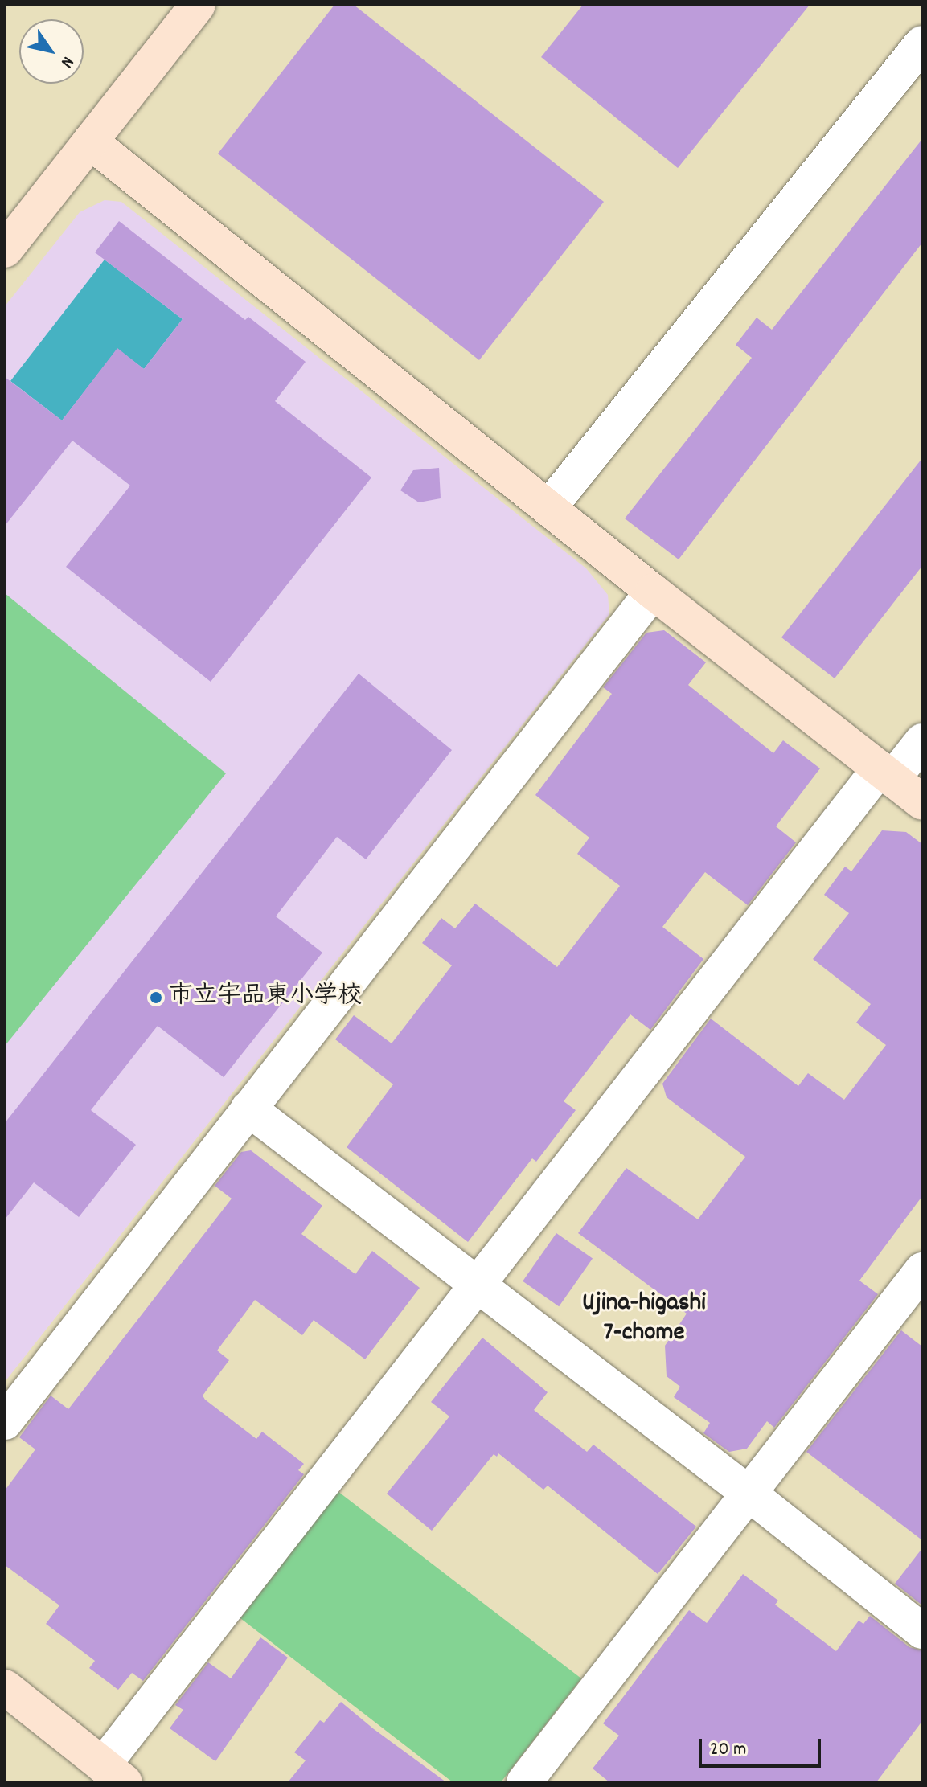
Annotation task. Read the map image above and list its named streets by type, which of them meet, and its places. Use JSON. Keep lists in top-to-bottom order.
{
  "districts": ["Ujina-higashi 7-chome"],
  "places": ["市立宇品東小学校"],
  "scale_bar": "20 m",
  "north": "bottom right"
}
